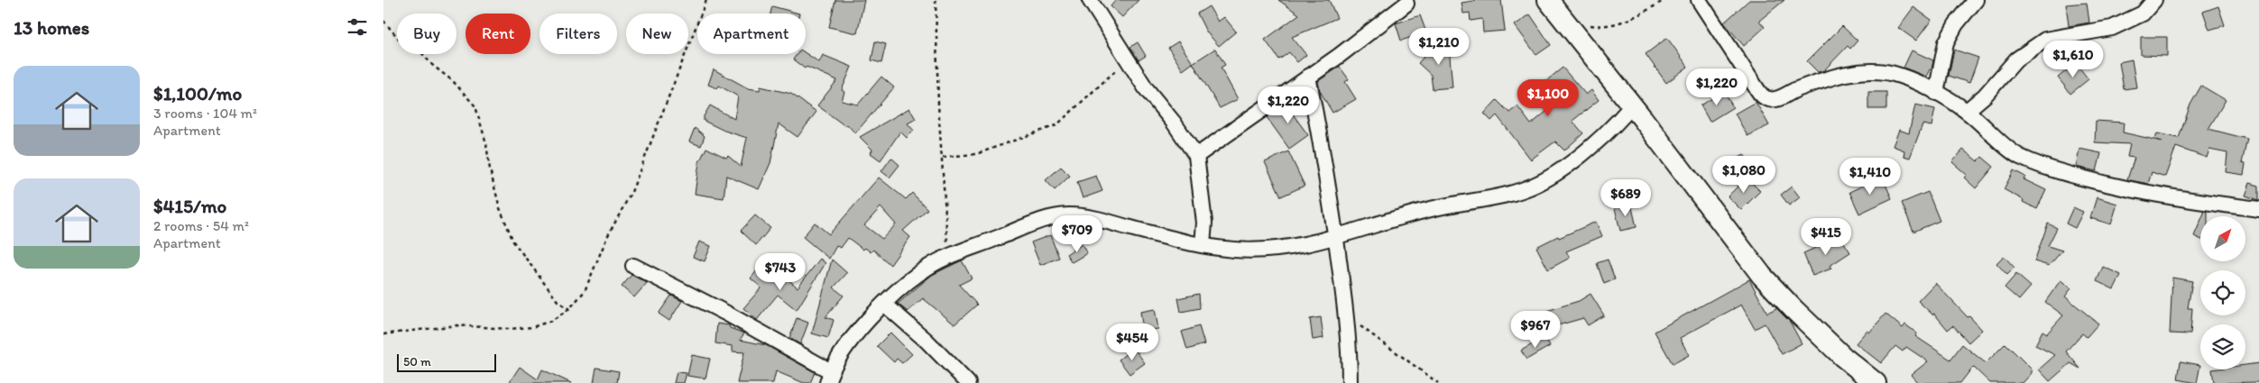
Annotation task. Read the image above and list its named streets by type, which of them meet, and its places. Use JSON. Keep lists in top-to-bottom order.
{
  "scale_bar": "50 m",
  "north": "top right",
  "page": {
    "heading": "13 homes",
    "chip": [
      "Buy",
      "Rent",
      "Filters",
      "New",
      "Apartment"
    ],
    "price": [
      "$1,210",
      "$1,610",
      "$1,220",
      "$1,100",
      "$1,220",
      "$1,080",
      "$1,410",
      "$689",
      "$709",
      "$415",
      "$743",
      "$967",
      "$454"
    ],
    "list": [
      {
        "name": "$1,100/mo",
        "note": "3 rooms · 104 m² · Apartment"
      },
      {
        "name": "$415/mo",
        "note": "2 rooms · 54 m² · Apartment"
      }
    ],
    "scale": "50 m"
  }
}
